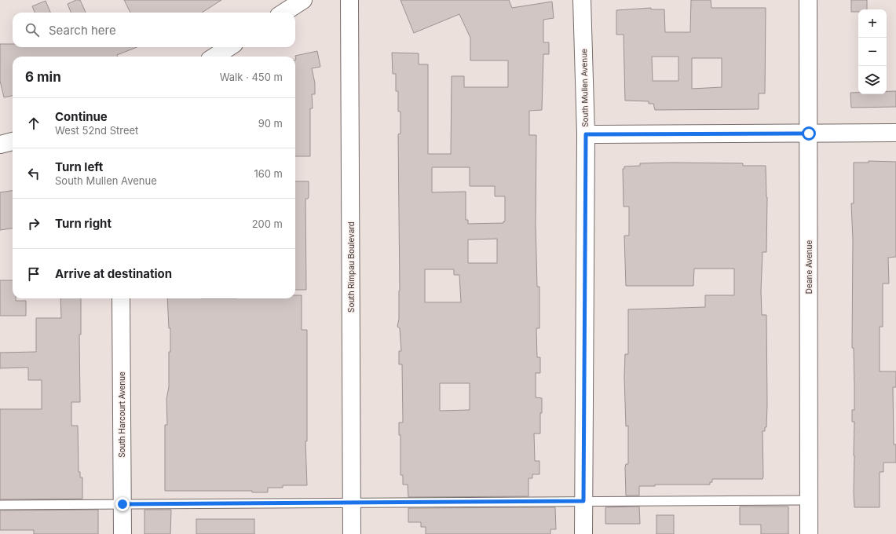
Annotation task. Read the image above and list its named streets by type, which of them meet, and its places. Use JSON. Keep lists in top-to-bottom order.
{
  "streets": {
    "street": [
      "South Mullen Avenue",
      "South Rimpau Boulevard",
      "Deane Avenue",
      "South Harcourt Avenue"
    ]
  },
  "page": {
    "map_buttons": ["+", "−"],
    "search": "Search here",
    "heading": ["6 min", "Walk · 450 m"],
    "list": [
      ["Continue", "West 52nd Street", "90 m"],
      ["Turn left", "South Mullen Avenue", "160 m"],
      ["Turn right", "200 m"],
      "Arrive at destination"
    ]
  }
}
